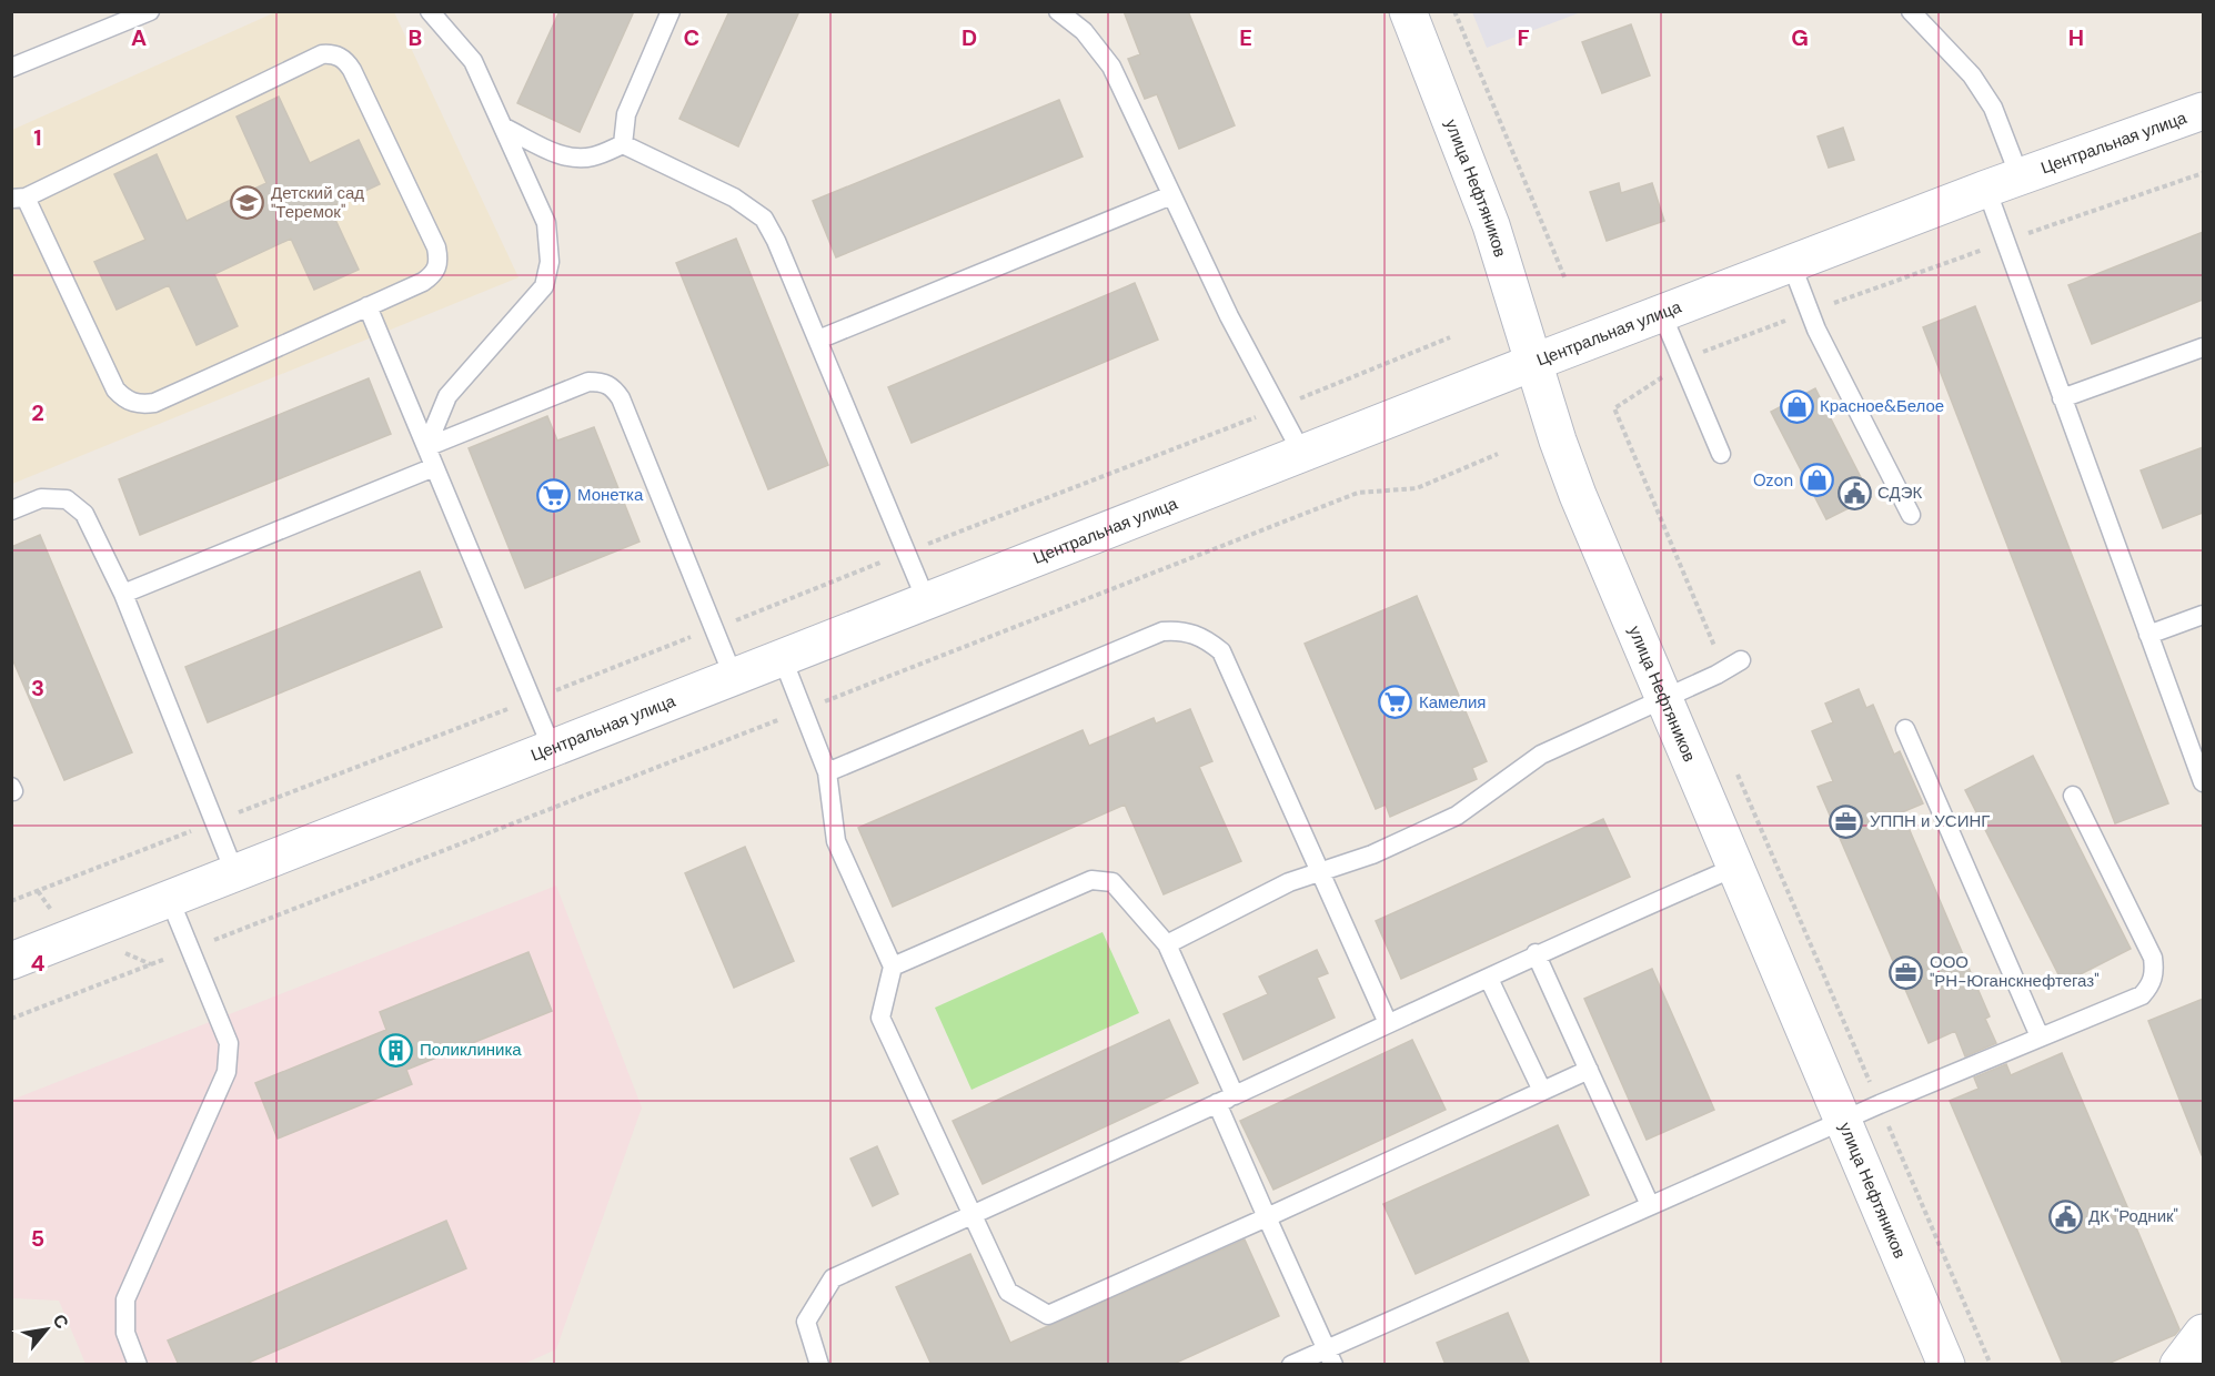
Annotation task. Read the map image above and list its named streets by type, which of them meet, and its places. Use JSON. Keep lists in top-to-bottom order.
{
  "streets": {
    "street": ["Центральная улица", "улица Нефтяников"]
  },
  "crossings": [
    ["Центральная улица", "улица Нефтяников"]
  ],
  "places": {
    "school or university": ["Детский сад \"Теремок\""],
    "shop": ["Красное&Белое", "Ozon"],
    "public building": ["СДЭК", "ДК \"Родник\""],
    "supermarket": ["Монетка", "Камелия"],
    "office": ["УППН и УСИНГ", "ООО \"РН-Юганскнефтегаз\""],
    "building": ["Поликлиника"]
  },
  "north": "top right",
  "grid": {
    "columns": [
      "A",
      "B",
      "C",
      "D",
      "E",
      "F",
      "G",
      "H"
    ],
    "rows": [
      "1",
      "2",
      "3",
      "4",
      "5"
    ]
  }
}
